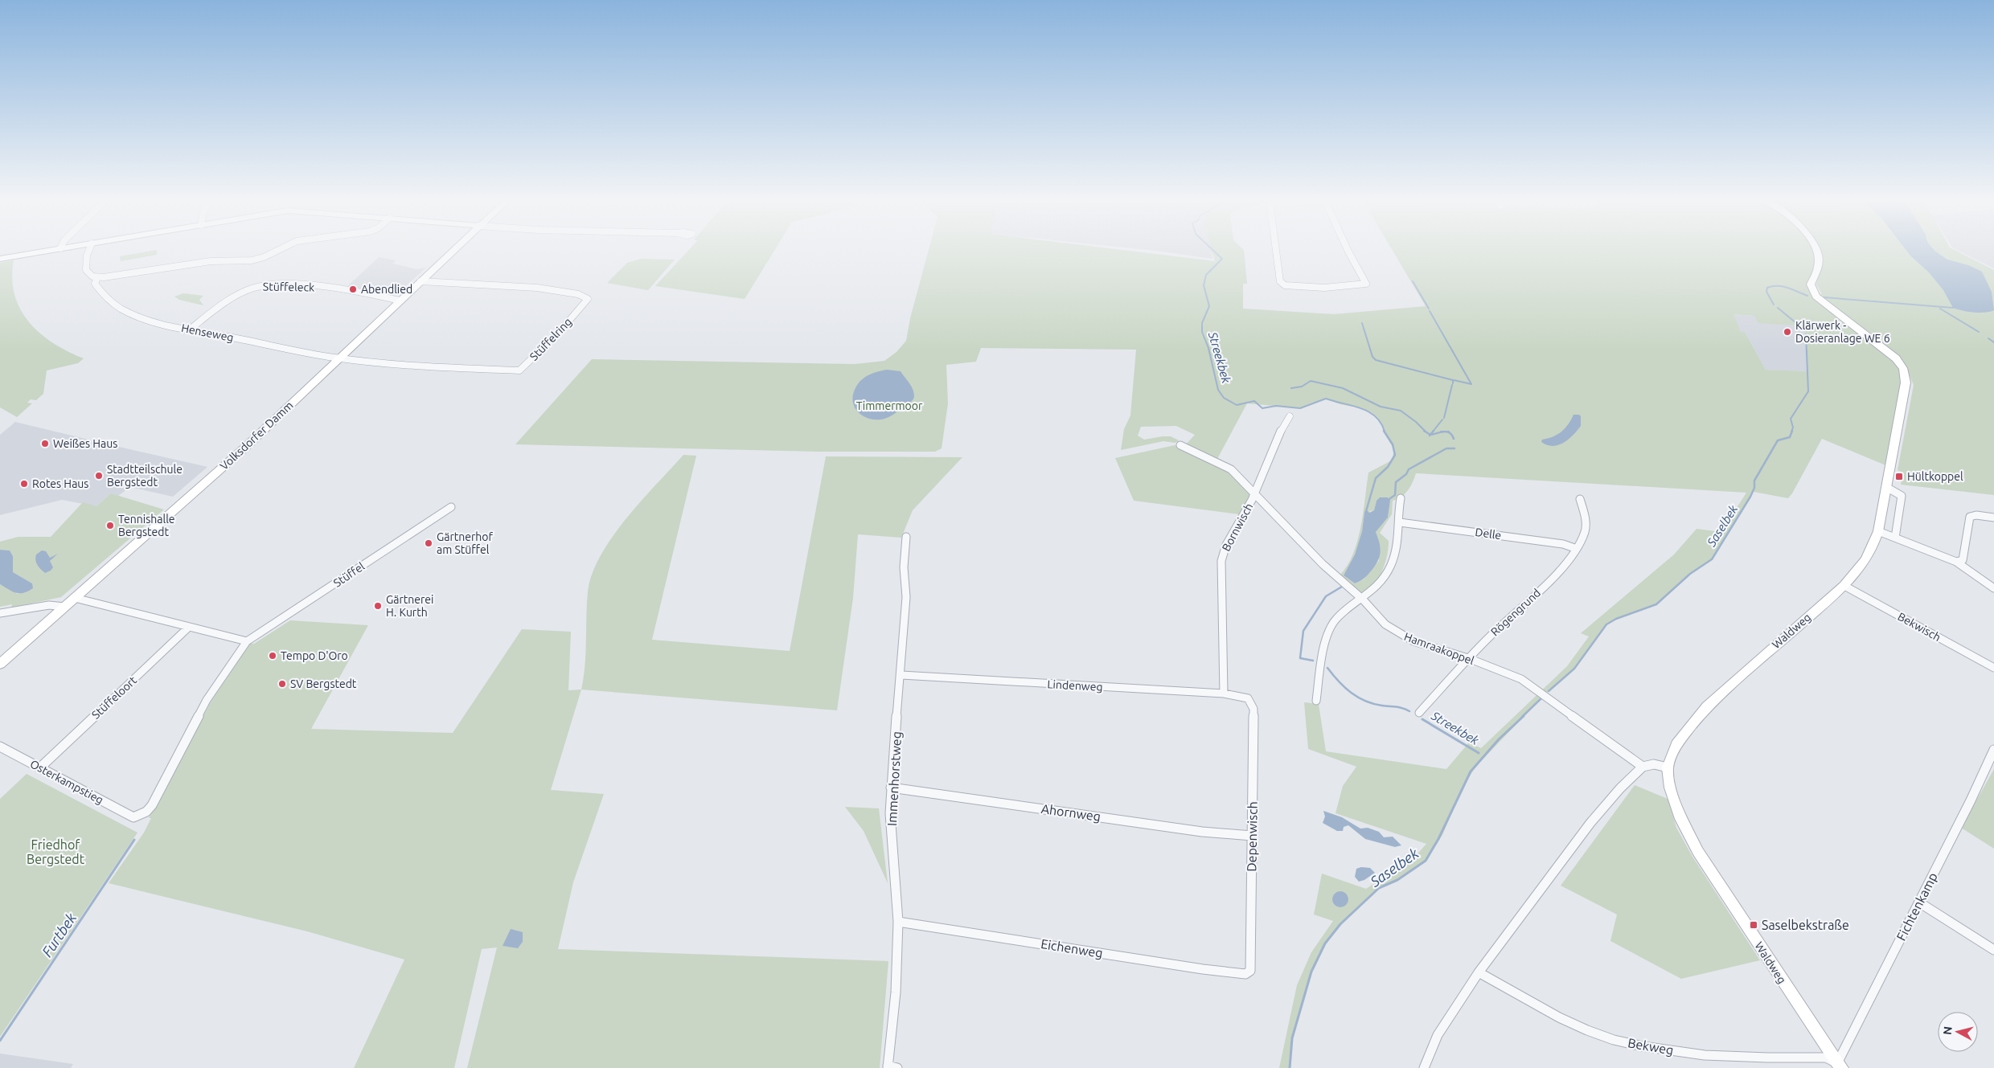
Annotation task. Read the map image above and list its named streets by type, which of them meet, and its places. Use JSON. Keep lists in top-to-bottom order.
{
  "streets": {
    "main road": ["Volksdorfer Damm", "Waldweg"],
    "street": [
      "Stüffeleck",
      "Henseweg",
      "Stüffelring",
      "Bornwisch",
      "Delle",
      "Stüffel",
      "Rögengrund",
      "Bekwisch",
      "Hamraakoppel",
      "Lindenweg",
      "Stüffeloort",
      "Immenhorstweg",
      "Osterkampstieg",
      "Ahornweg",
      "Depenwisch",
      "Fichtenkamp",
      "Eichenweg",
      "Bekweg"
    ]
  },
  "crossings": [
    ["Stüffeleck", "Henseweg"],
    ["Stüffeleck", "Volksdorfer Damm"],
    ["Henseweg", "Stüffelring"],
    ["Henseweg", "Volksdorfer Damm"],
    ["Stüffelring", "Volksdorfer Damm"],
    ["Bornwisch", "Hamraakoppel"],
    ["Bornwisch", "Lindenweg"],
    ["Delle", "Rögengrund"],
    ["Stüffel", "Osterkampstieg"],
    ["Rögengrund", "Hamraakoppel"],
    ["Bekwisch", "Waldweg"],
    ["Waldweg", "Fichtenkamp"],
    ["Waldweg", "Bekweg"],
    ["Lindenweg", "Immenhorstweg"],
    ["Lindenweg", "Depenwisch"],
    ["Stüffeloort", "Osterkampstieg"],
    ["Immenhorstweg", "Ahornweg"],
    ["Immenhorstweg", "Eichenweg"],
    ["Ahornweg", "Depenwisch"],
    ["Depenwisch", "Eichenweg"],
    ["Fichtenkamp", "Bekweg"]
  ],
  "water": ["Streekbek", "Saselbek", "Furtbek"],
  "parks": ["Timmermoor", "Friedhof Bergstedt"],
  "places": {
    "other": [
      "Abendlied",
      "Klärwerk - Dosieranlage WE 6",
      "Weißes Haus",
      "Stadtteilschule Bergstedt",
      "Rotes Haus",
      "Tennishalle Bergstedt",
      "Gärtnerhof am Stüffel",
      "Gärtnerei H. Kurth",
      "Tempo D'Oro",
      "SV Bergstedt"
    ],
    "transit": ["Hültkoppel", "Saselbekstraße"]
  },
  "north": "left"
}
